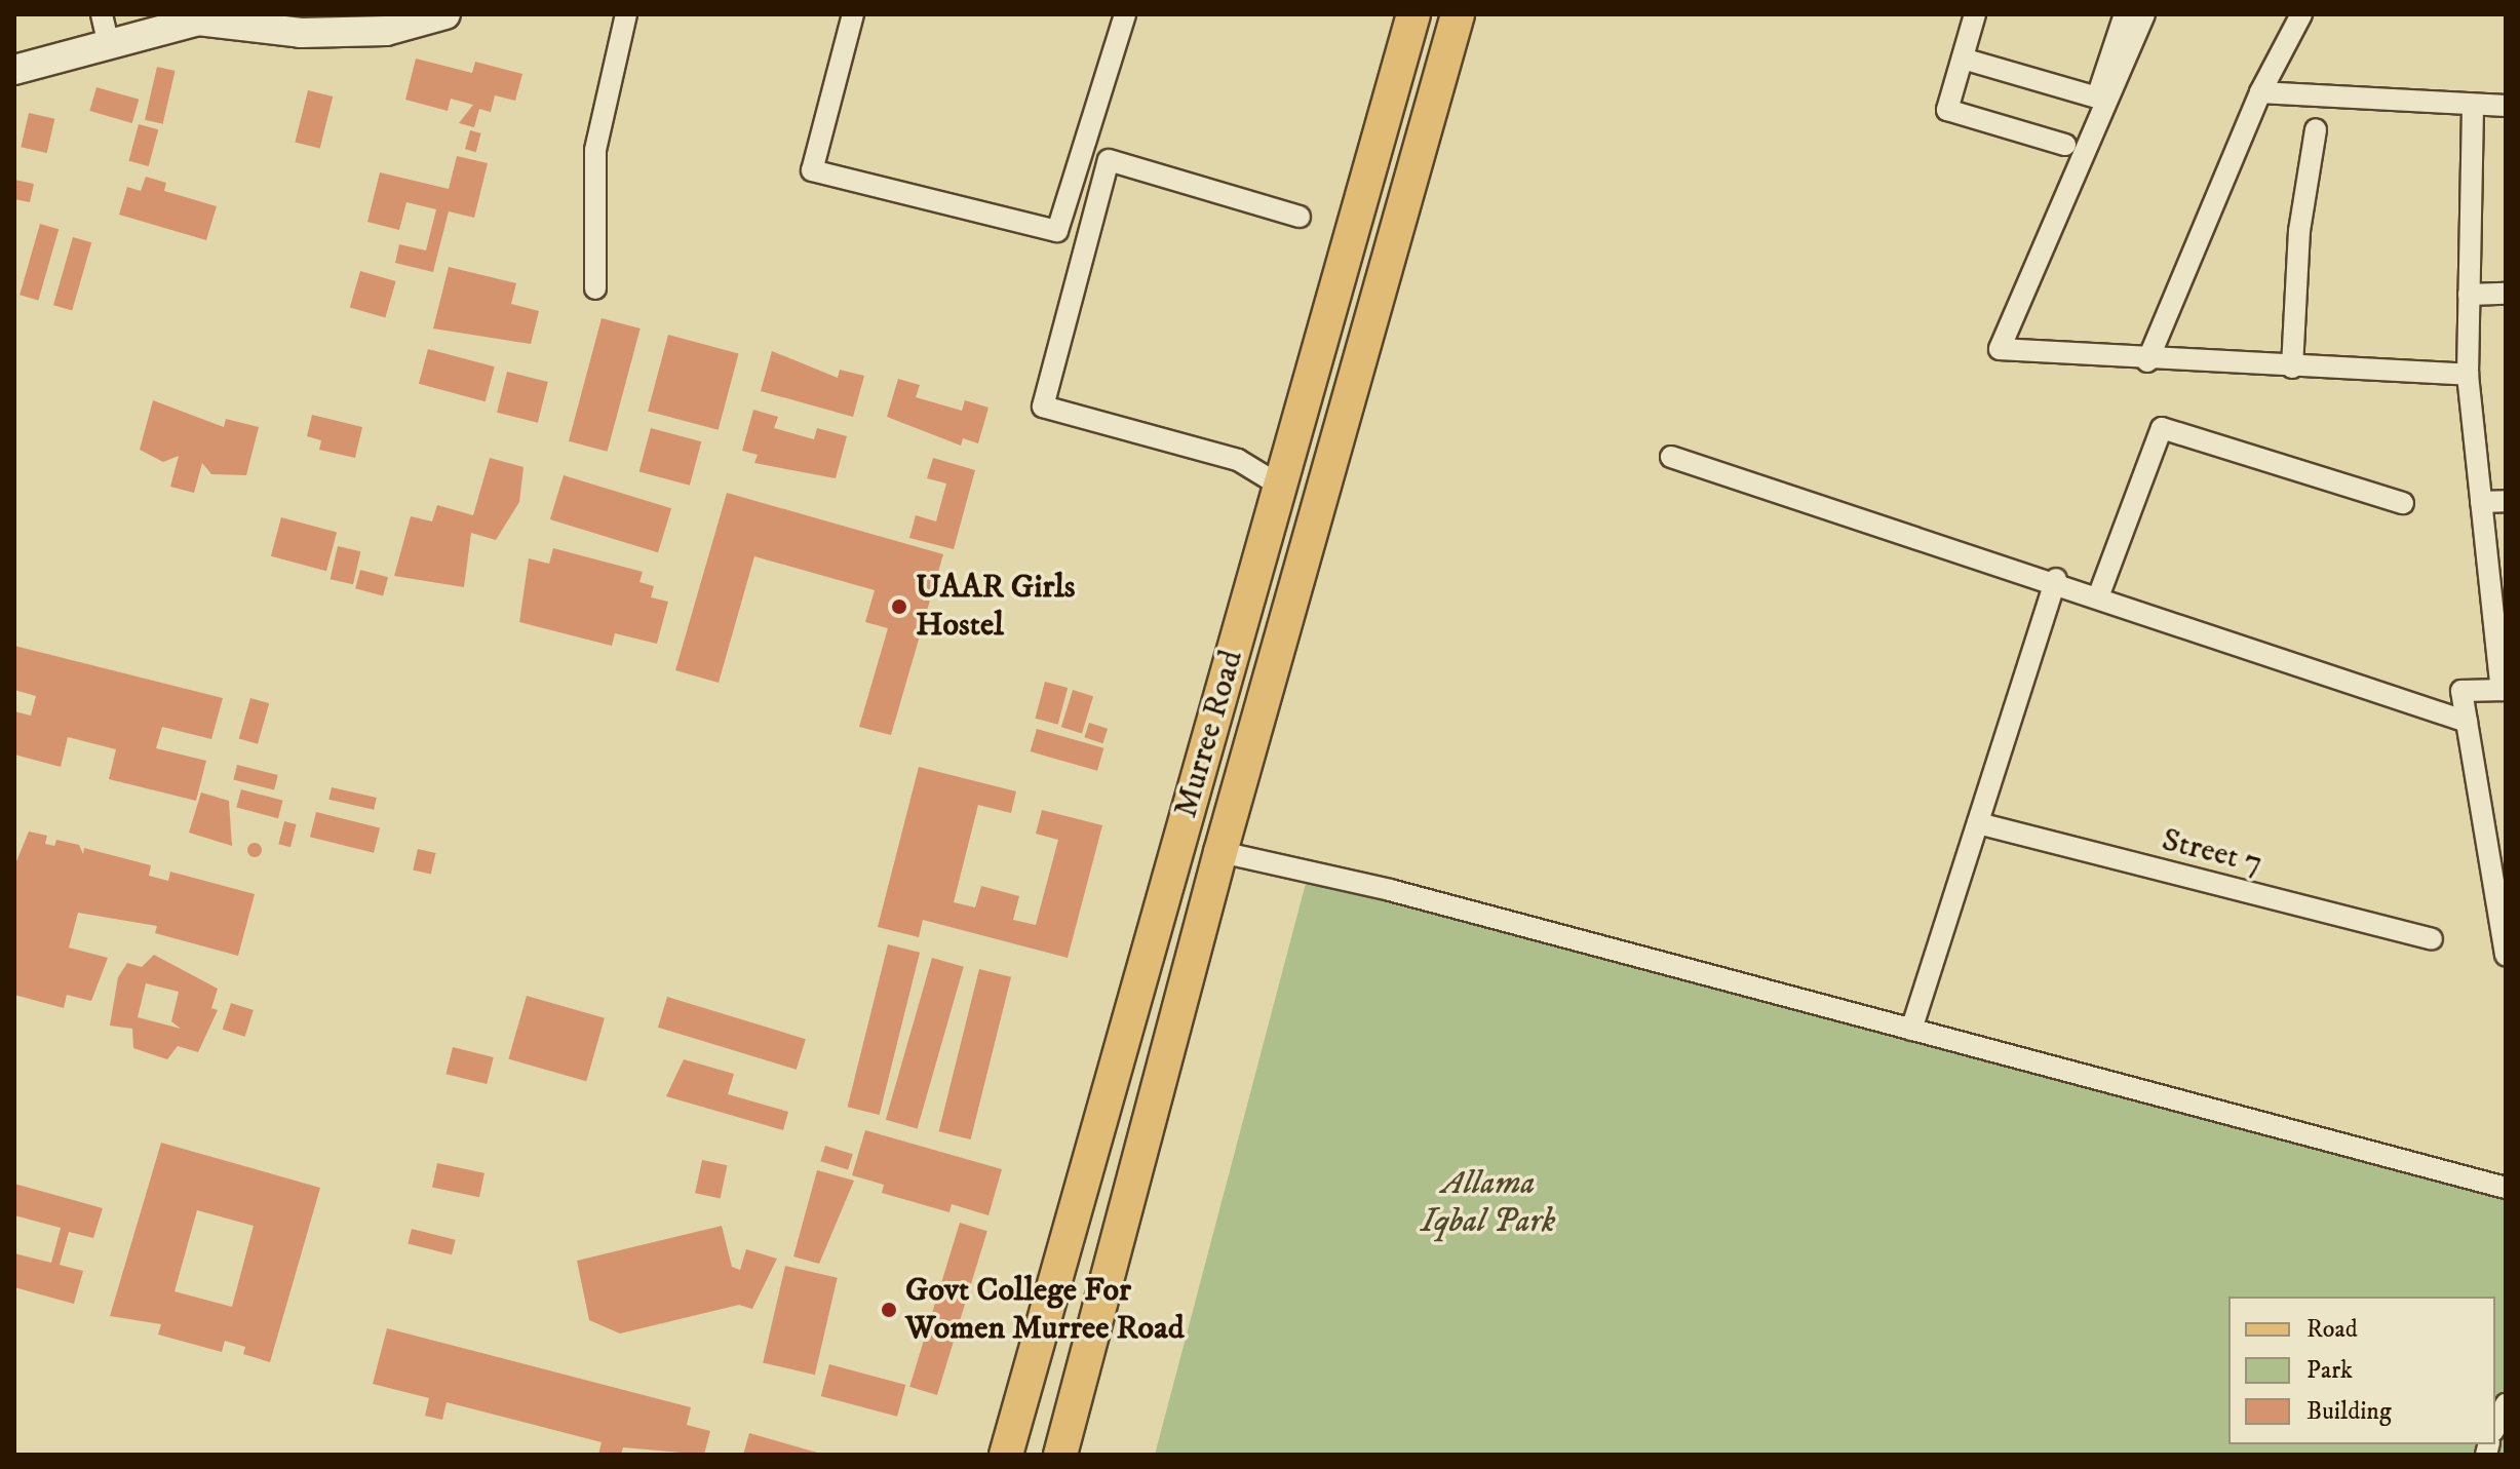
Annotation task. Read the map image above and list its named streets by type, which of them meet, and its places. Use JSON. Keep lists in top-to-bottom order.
{
  "streets": {
    "main road": ["Murree Road"],
    "street": ["Street 7"]
  },
  "parks": ["Allama Iqbal Park"],
  "places": ["UAAR Girls Hostel", "Govt College For Women Murree Road"],
  "legend": ["Road", "Park", "Building"]
}
